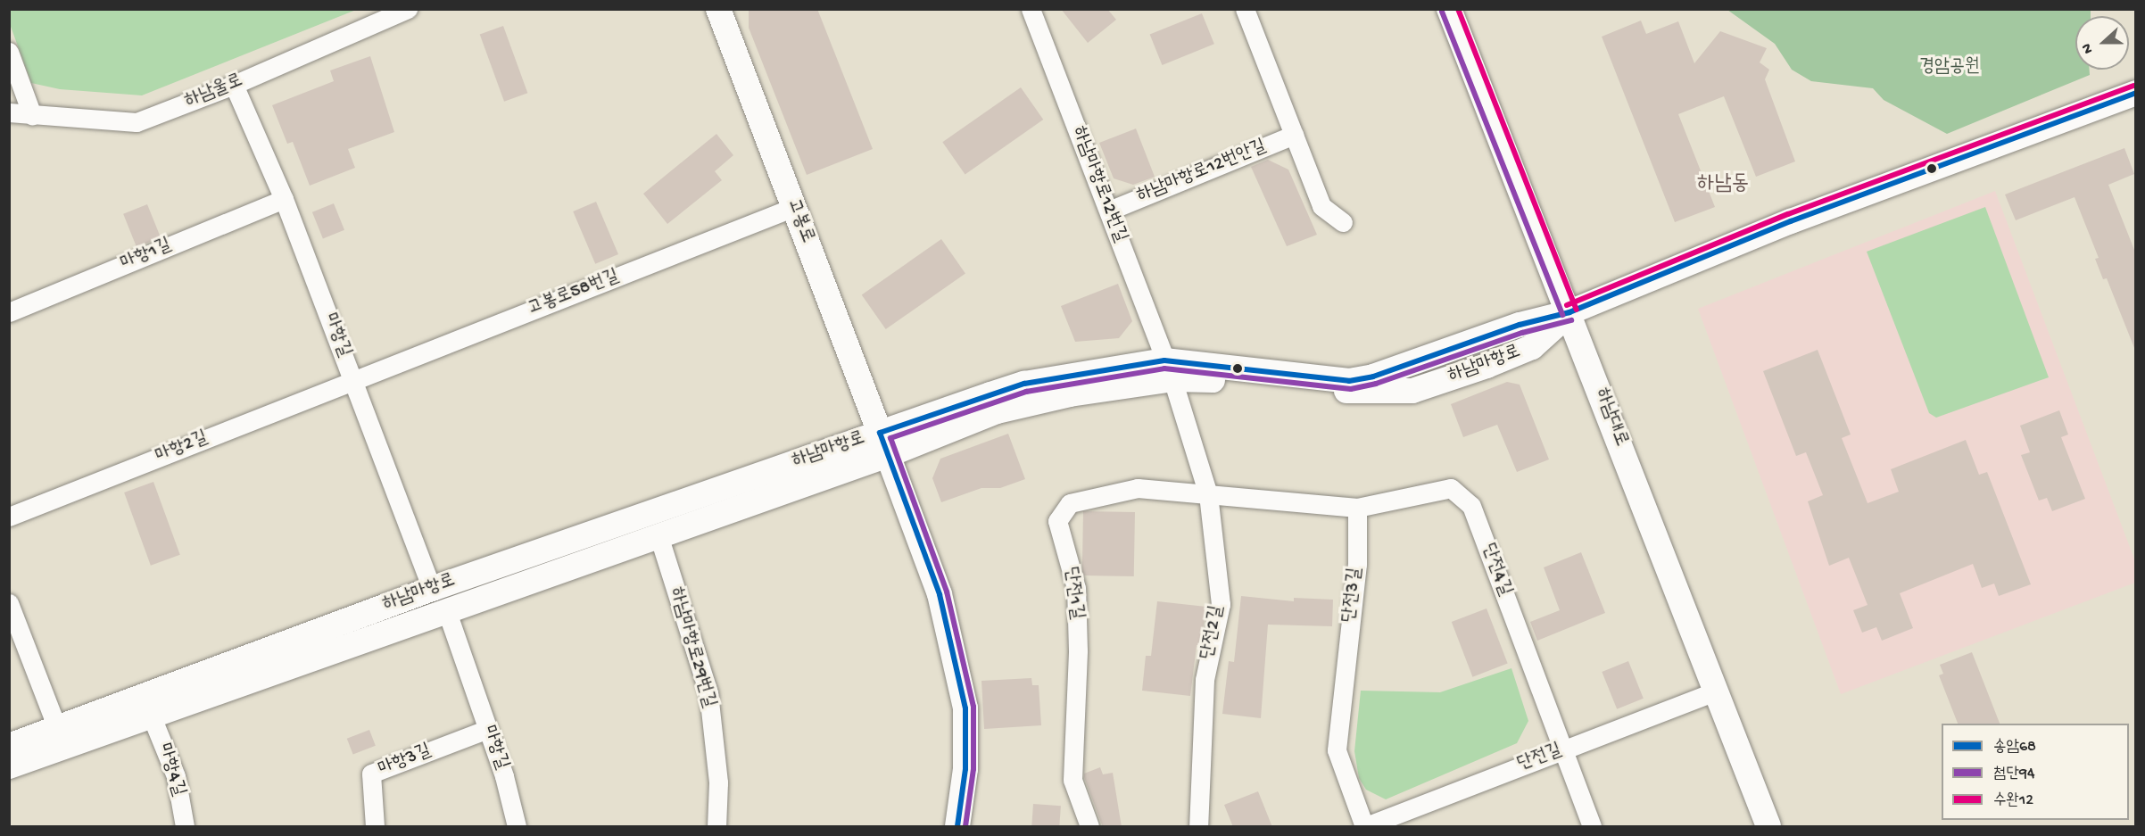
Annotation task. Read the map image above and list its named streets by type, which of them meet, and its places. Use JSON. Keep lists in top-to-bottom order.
{
  "streets": {
    "street": [
      "하남울로",
      "하남마항로12번안길",
      "하남마항로12번길",
      "고봉로",
      "마항1길",
      "고봉로58번길",
      "마항길",
      "하남마항로",
      "하남대로",
      "마항2길",
      "단전4길",
      "단전1길",
      "단전3길",
      "단전2길",
      "하남마항로29번길",
      "단전길",
      "마항3길",
      "마항4길"
    ]
  },
  "crossings": [
    ["하남울로", "마항길"],
    ["하남마항로12번안길", "하남마항로12번길"],
    ["하남마항로12번길", "하남마항로"],
    ["하남마항로12번길", "단전2길"],
    ["고봉로", "고봉로58번길"],
    ["고봉로", "하남마항로"],
    ["마항1길", "마항길"],
    ["고봉로58번길", "마항길"],
    ["고봉로58번길", "마항2길"],
    ["마항길", "하남마항로"],
    ["마항길", "마항2길"],
    ["마항길", "마항3길"],
    ["하남마항로", "하남대로"],
    ["하남마항로", "단전2길"],
    ["하남마항로", "하남마항로29번길"],
    ["하남마항로", "마항4길"],
    ["하남대로", "단전길"],
    ["단전4길", "단전3길"],
    ["단전4길", "단전길"],
    ["단전1길", "단전2길"],
    ["단전3길", "단전길"]
  ],
  "districts": ["하남동"],
  "parks": ["경암공원"],
  "lines": ["transit line 수완12", "transit line 첨단94", "transit line 송암68"],
  "legend": ["송암68", "첨단94", "수완12"],
  "north": "left"
}
